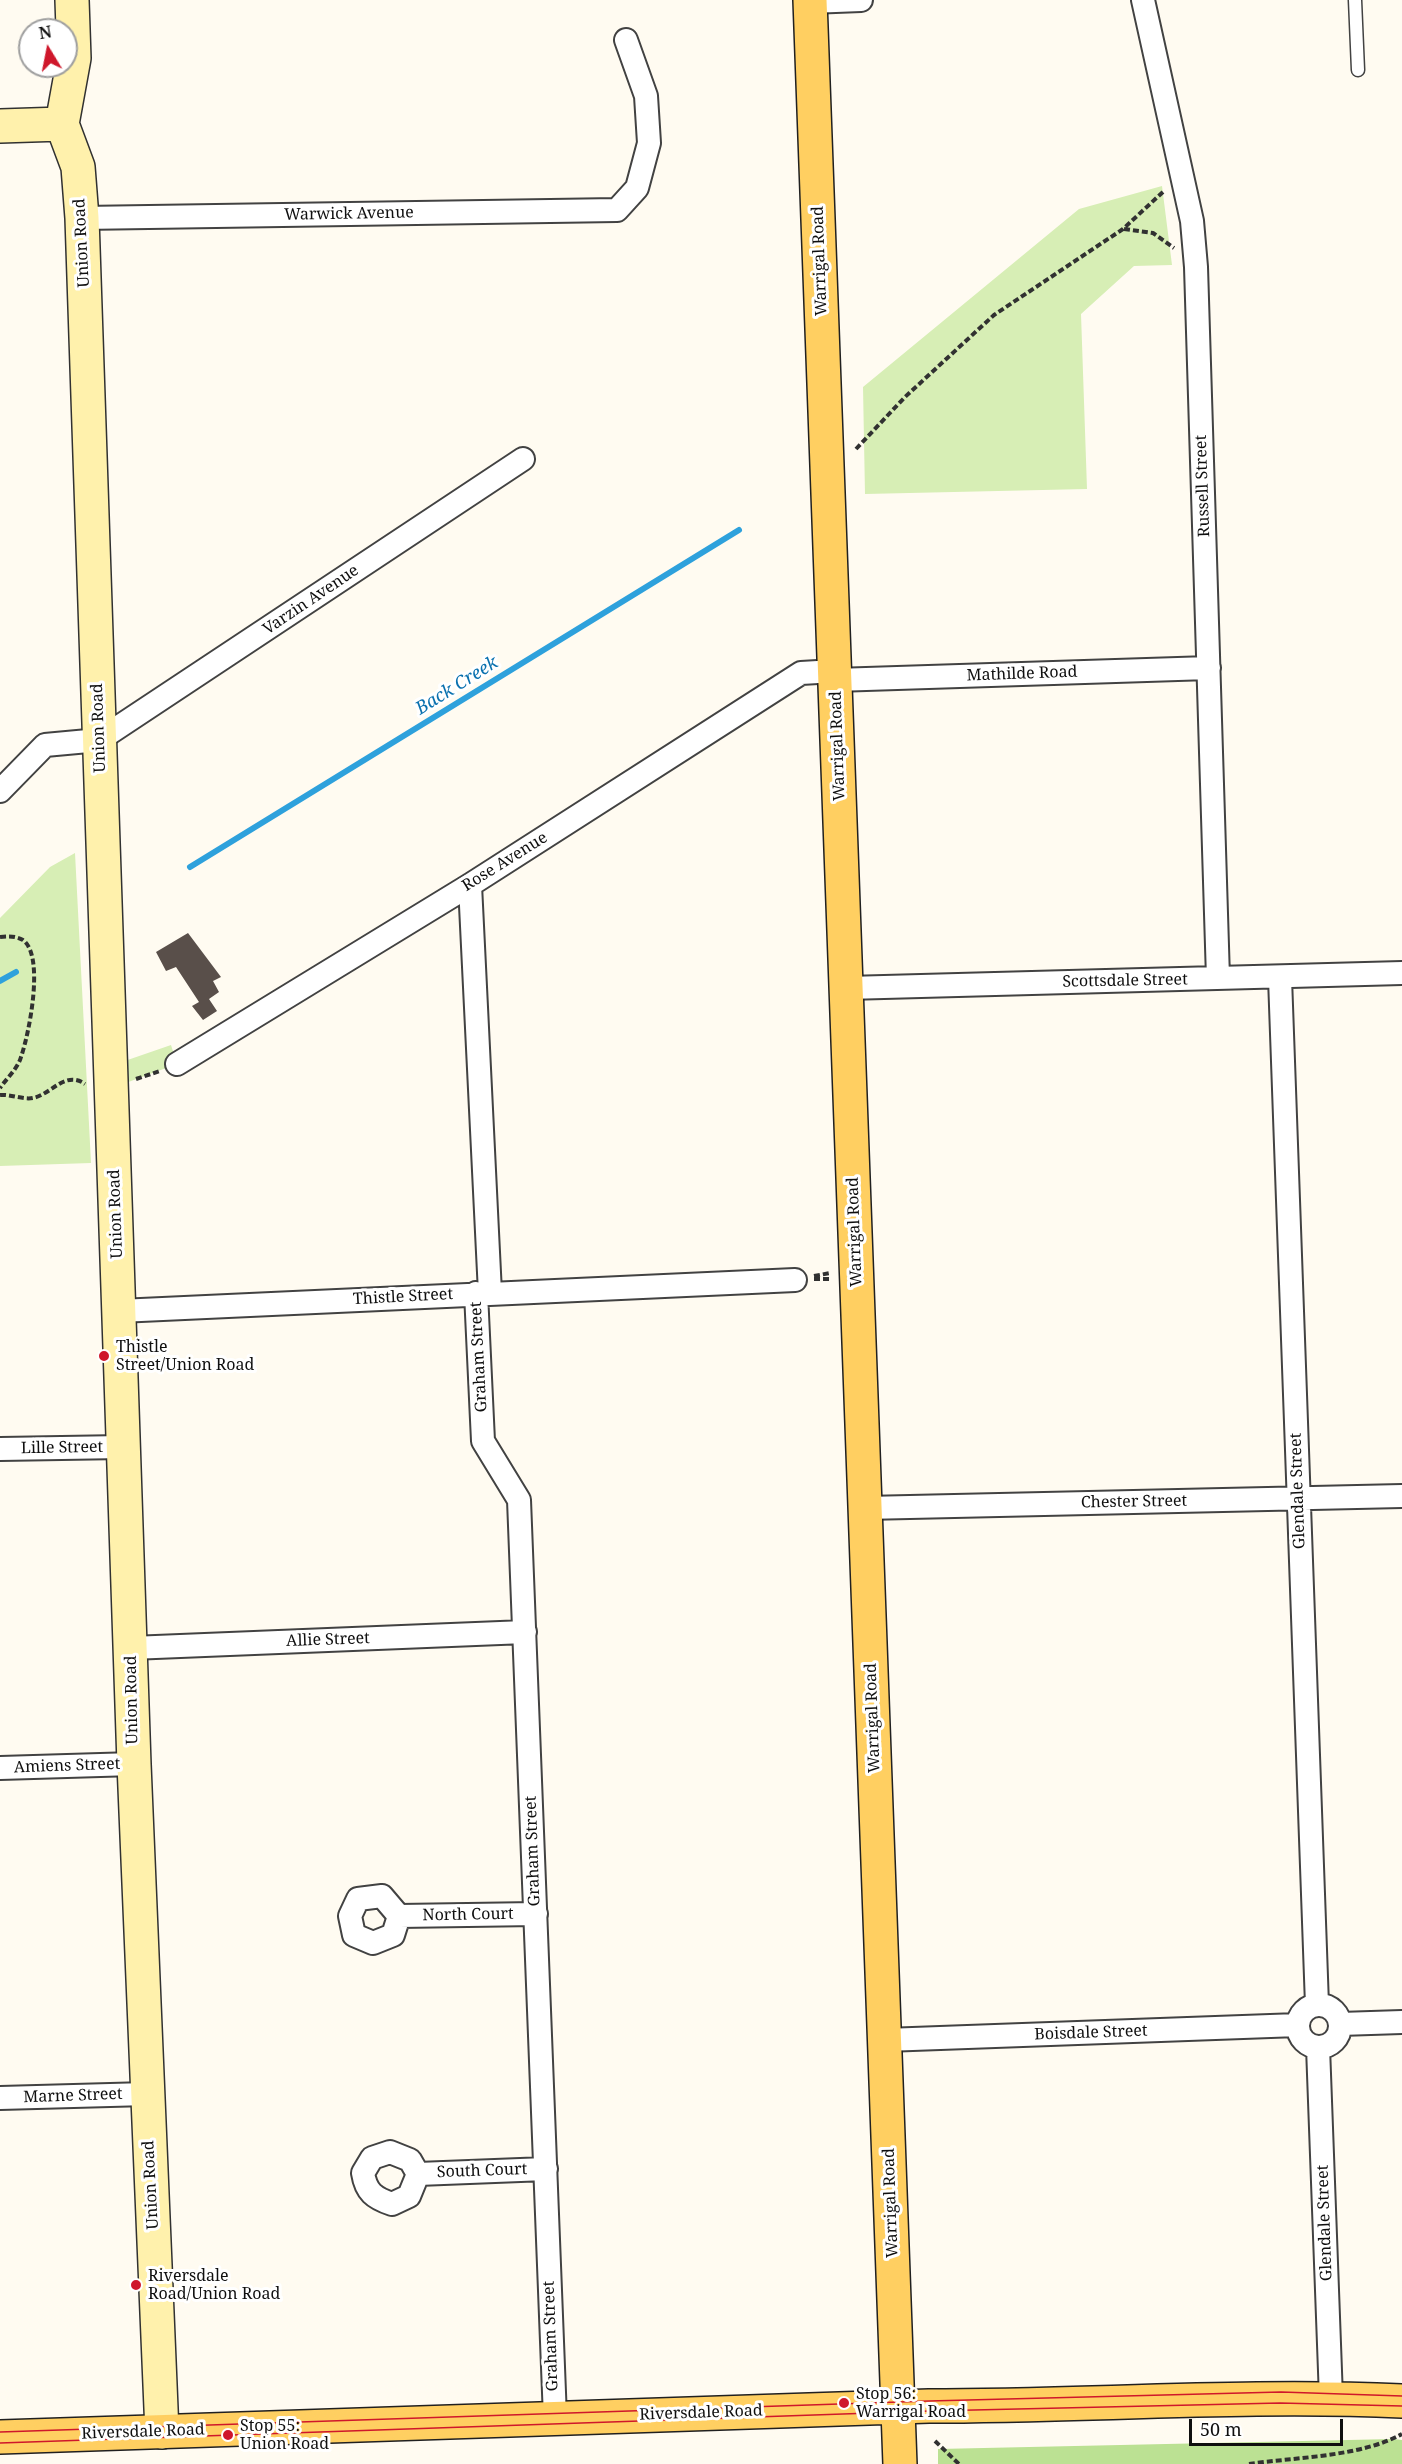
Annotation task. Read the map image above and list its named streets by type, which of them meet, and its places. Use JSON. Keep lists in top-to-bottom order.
{
  "streets": {
    "main road": ["Warrigal Road", "Riversdale Road"],
    "street": [
      "Warwick Avenue",
      "Union Road",
      "Russell Street",
      "Varzin Avenue",
      "Mathilde Road",
      "Rose Avenue",
      "Scottsdale Street",
      "Thistle Street",
      "Graham Street",
      "Lille Street",
      "Glendale Street",
      "Chester Street",
      "Allie Street",
      "Amiens Street",
      "North Court",
      "Boisdale Street",
      "Marne Street",
      "South Court"
    ]
  },
  "crossings": [
    ["Warwick Avenue", "Union Road"],
    ["Union Road", "Varzin Avenue"],
    ["Union Road", "Thistle Street"],
    ["Union Road", "Lille Street"],
    ["Union Road", "Allie Street"],
    ["Union Road", "Amiens Street"],
    ["Union Road", "Marne Street"],
    ["Union Road", "Riversdale Road"],
    ["Warrigal Road", "Mathilde Road"],
    ["Warrigal Road", "Rose Avenue"],
    ["Warrigal Road", "Scottsdale Street"],
    ["Warrigal Road", "Chester Street"],
    ["Warrigal Road", "Boisdale Street"],
    ["Warrigal Road", "Riversdale Road"],
    ["Russell Street", "Mathilde Road"],
    ["Russell Street", "Scottsdale Street"],
    ["Mathilde Road", "Rose Avenue"],
    ["Rose Avenue", "Graham Street"],
    ["Scottsdale Street", "Glendale Street"],
    ["Thistle Street", "Graham Street"],
    ["Graham Street", "Allie Street"],
    ["Graham Street", "North Court"],
    ["Graham Street", "South Court"],
    ["Graham Street", "Riversdale Road"],
    ["Glendale Street", "Chester Street"],
    ["Glendale Street", "Boisdale Street"],
    ["Glendale Street", "Riversdale Road"]
  ],
  "water": ["Back Creek"],
  "places": [
    "Thistle Street/Union Road",
    "Riversdale Road/Union Road",
    "Stop 56: Warrigal Road",
    "Stop 55: Union Road"
  ],
  "scale_bar": "50 m",
  "north": "top"
}
